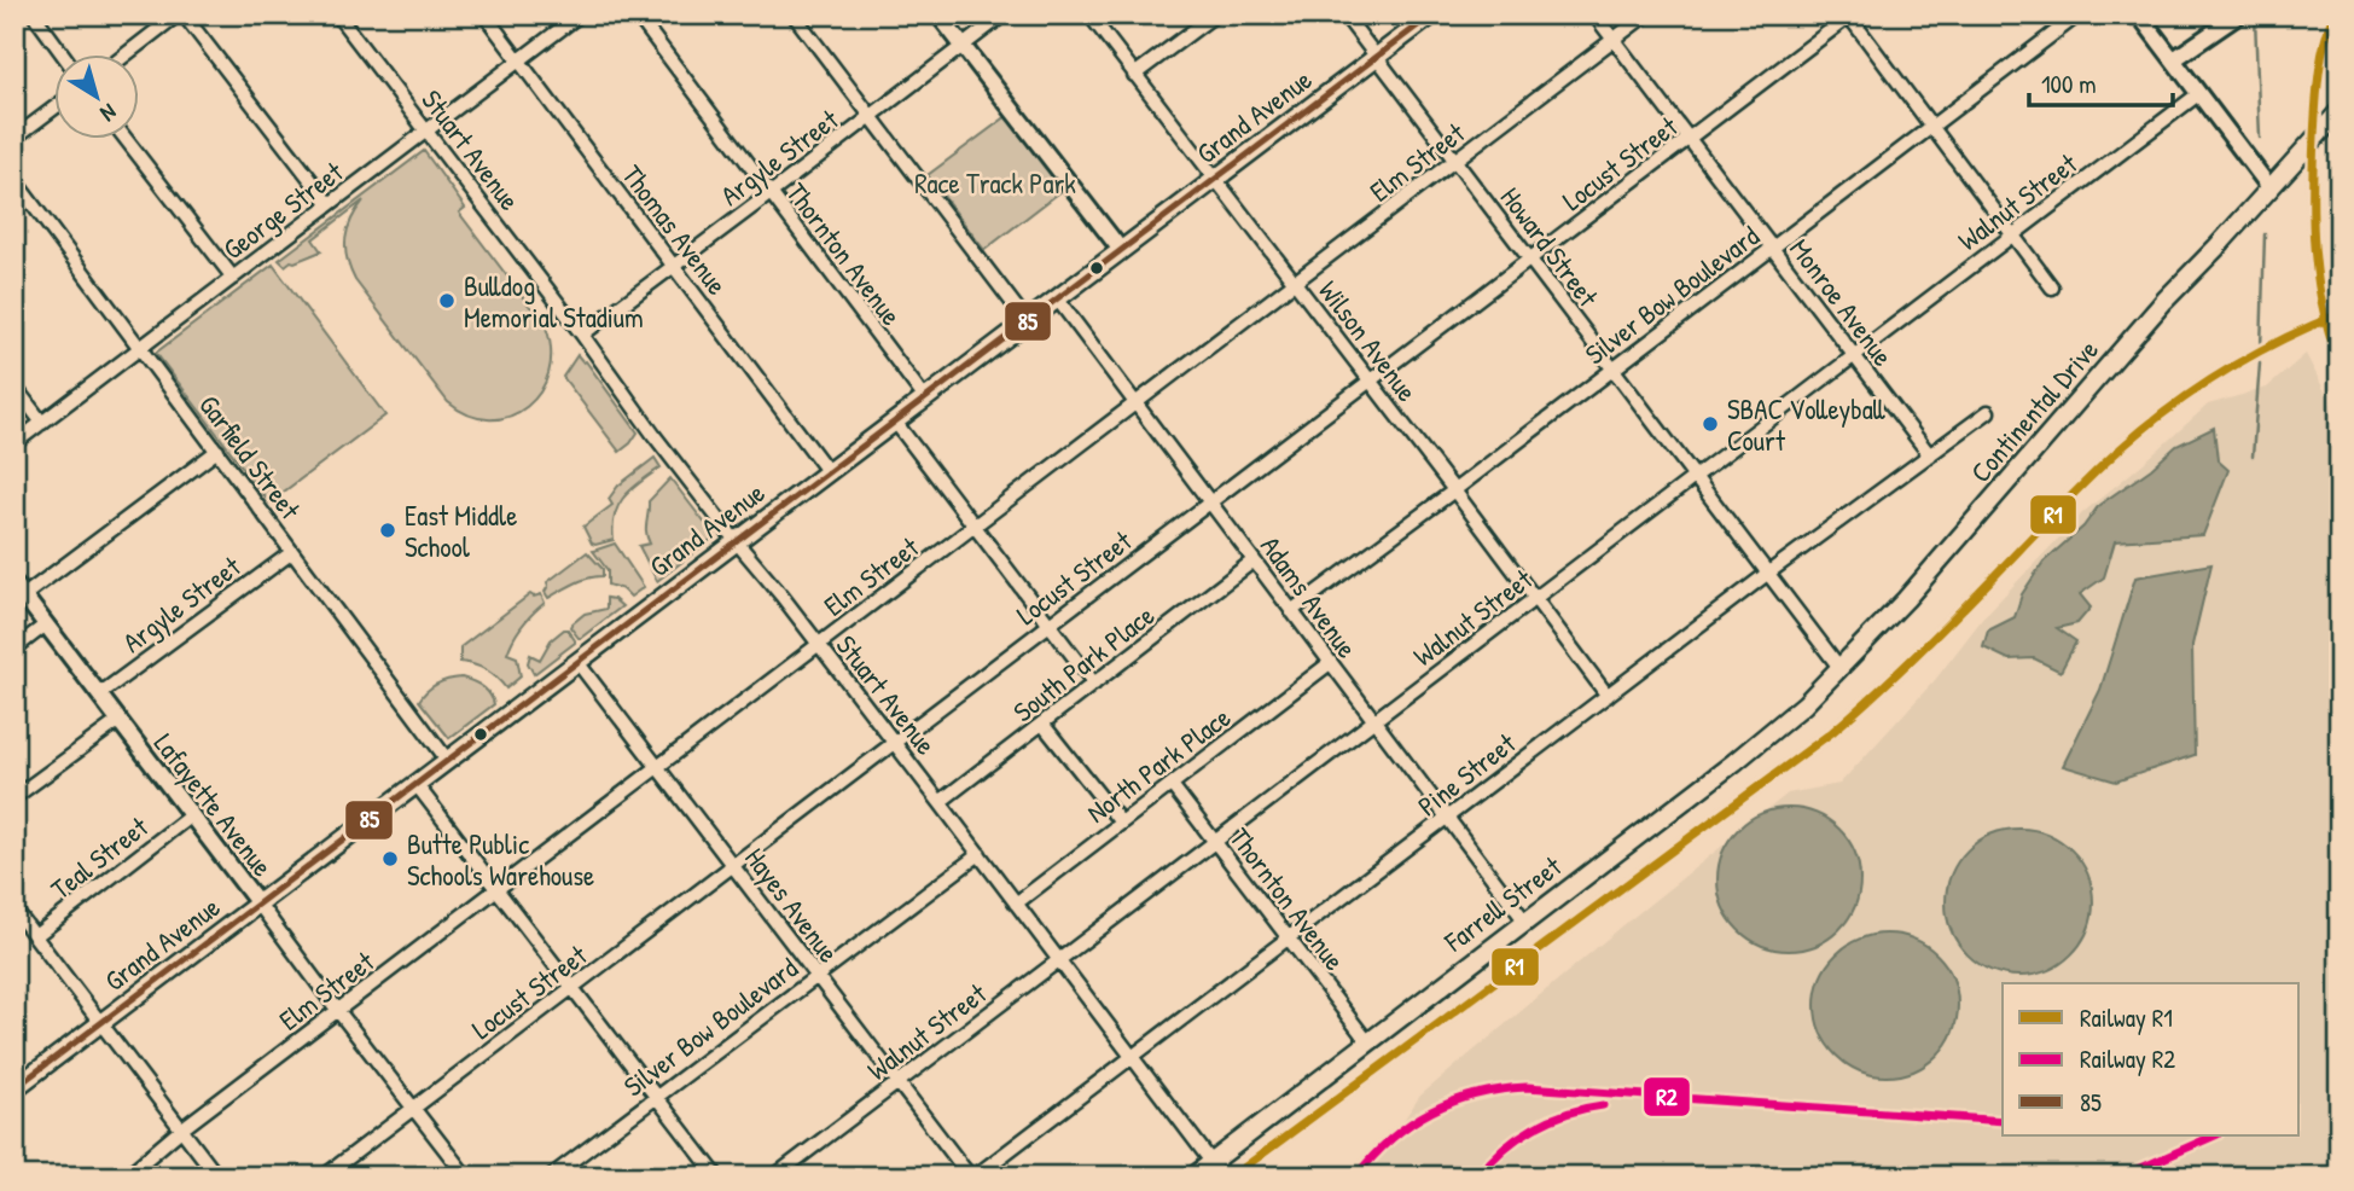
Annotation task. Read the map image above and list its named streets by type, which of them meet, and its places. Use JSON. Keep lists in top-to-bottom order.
{
  "streets": {
    "main road": ["Grand Avenue", "Continental Drive", "Farrell Street"],
    "street": [
      "Stuart Avenue",
      "Argyle Street",
      "Elm Street",
      "Locust Street",
      "Walnut Street",
      "George Street",
      "Thomas Avenue",
      "Howard Street",
      "Thornton Avenue",
      "Silver Bow Boulevard",
      "Monroe Avenue",
      "Wilson Avenue",
      "Garfield Street",
      "Adams Avenue",
      "South Park Place",
      "North Park Place",
      "Pine Street",
      "Lafayette Avenue",
      "Teal Street",
      "Hayes Avenue"
    ]
  },
  "crossings": [
    ["Grand Avenue", "Stuart Avenue"],
    ["Grand Avenue", "Thomas Avenue"],
    ["Grand Avenue", "Howard Street"],
    ["Grand Avenue", "Thornton Avenue"],
    ["Grand Avenue", "Wilson Avenue"],
    ["Grand Avenue", "Garfield Street"],
    ["Grand Avenue", "Adams Avenue"],
    ["Grand Avenue", "Lafayette Avenue"],
    ["Grand Avenue", "Hayes Avenue"],
    ["Stuart Avenue", "Argyle Street"],
    ["Stuart Avenue", "Elm Street"],
    ["Stuart Avenue", "Locust Street"],
    ["Stuart Avenue", "Walnut Street"],
    ["Stuart Avenue", "George Street"],
    ["Stuart Avenue", "Silver Bow Boulevard"],
    ["Stuart Avenue", "South Park Place"],
    ["Stuart Avenue", "North Park Place"],
    ["Stuart Avenue", "Pine Street"],
    ["Stuart Avenue", "Farrell Street"],
    ["Argyle Street", "Thomas Avenue"],
    ["Argyle Street", "Thornton Avenue"],
    ["Argyle Street", "Garfield Street"],
    ["Argyle Street", "Lafayette Avenue"],
    ["Elm Street", "Howard Street"],
    ["Elm Street", "Monroe Avenue"],
    ["Elm Street", "Wilson Avenue"],
    ["Elm Street", "Adams Avenue"],
    ["Elm Street", "Lafayette Avenue"],
    ["Elm Street", "Hayes Avenue"],
    ["Locust Street", "Howard Street"],
    ["Locust Street", "Monroe Avenue"],
    ["Locust Street", "Wilson Avenue"],
    ["Locust Street", "Adams Avenue"],
    ["Locust Street", "Lafayette Avenue"],
    ["Locust Street", "Hayes Avenue"],
    ["Walnut Street", "Howard Street"],
    ["Walnut Street", "Thornton Avenue"],
    ["Walnut Street", "Monroe Avenue"],
    ["Walnut Street", "Wilson Avenue"],
    ["Walnut Street", "Adams Avenue"],
    ["Walnut Street", "Hayes Avenue"],
    ["George Street", "Thomas Avenue"],
    ["George Street", "Garfield Street"],
    ["Howard Street", "Silver Bow Boulevard"],
    ["Howard Street", "Continental Drive"],
    ["Howard Street", "Pine Street"],
    ["Howard Street", "Farrell Street"],
    ["Thornton Avenue", "North Park Place"],
    ["Thornton Avenue", "Pine Street"],
    ["Thornton Avenue", "Farrell Street"],
    ["Silver Bow Boulevard", "Monroe Avenue"],
    ["Silver Bow Boulevard", "Wilson Avenue"],
    ["Silver Bow Boulevard", "Adams Avenue"],
    ["Silver Bow Boulevard", "Hayes Avenue"],
    ["Monroe Avenue", "Pine Street"],
    ["Wilson Avenue", "Pine Street"],
    ["Continental Drive", "Farrell Street"],
    ["Adams Avenue", "South Park Place"],
    ["Adams Avenue", "North Park Place"],
    ["Adams Avenue", "Pine Street"],
    ["Adams Avenue", "Farrell Street"],
    ["Pine Street", "Hayes Avenue"],
    ["Lafayette Avenue", "Teal Street"]
  ],
  "parks": ["Race Track Park"],
  "places": [
    "Bulldog Memorial Stadium",
    "SBAC Volleyball Court",
    "East Middle School",
    "Butte Public Schools Warehouse"
  ],
  "lines": ["rail line R1", "transit line 85", "rail line R2"],
  "legend": ["Railway R1", "Railway R2", "85"],
  "scale_bar": "100 m",
  "north": "bottom right"
}
